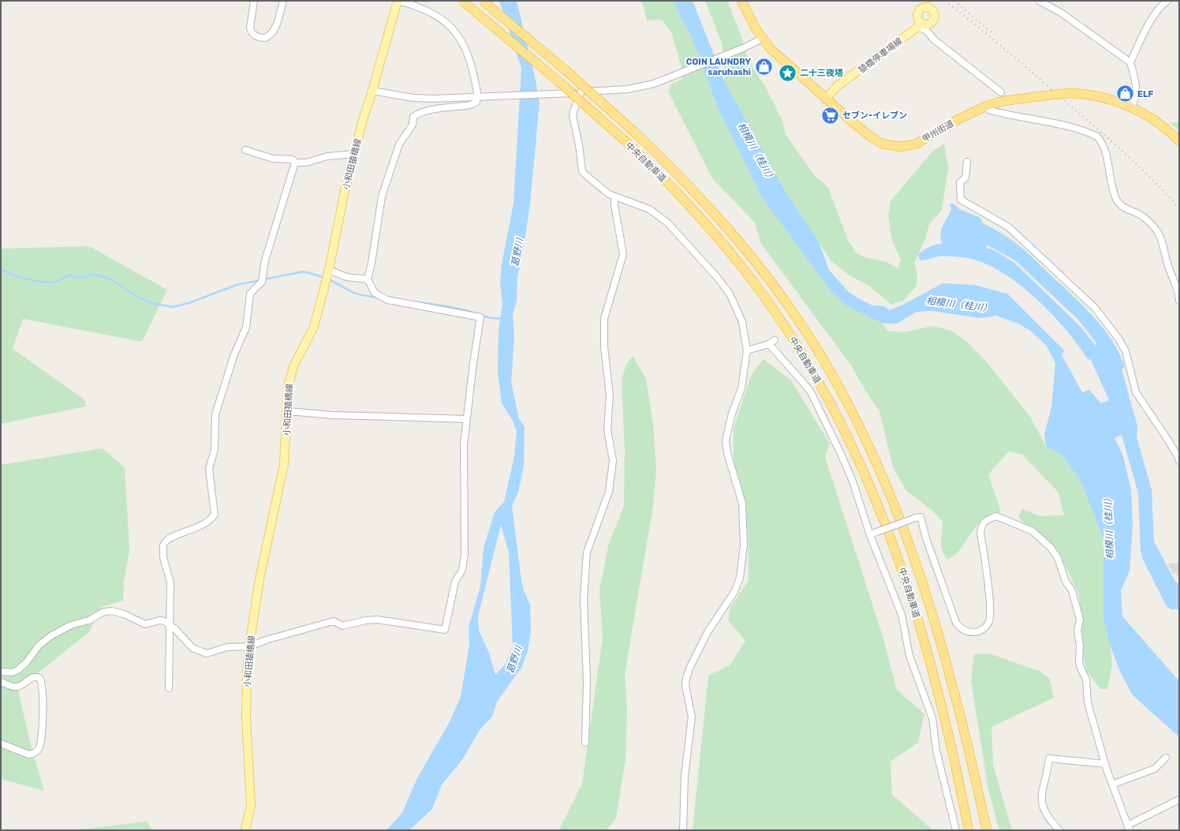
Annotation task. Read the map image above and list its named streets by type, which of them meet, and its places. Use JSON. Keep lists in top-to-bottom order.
{
  "streets": {
    "highway": ["甲州街道", "中央自動車道"],
    "main road": ["猿橋停車場線", "小和田猿橋線"]
  },
  "crossings": [
    ["猿橋停車場線", "甲州街道"]
  ],
  "water": ["相模川（桂川）", "葛野川"],
  "places": {
    "shop": ["COIN LAUNDRY saruhashi", "ELF"],
    "place": ["二十三夜塔"],
    "supermarket": ["セブン-イレブン"]
  }
}
